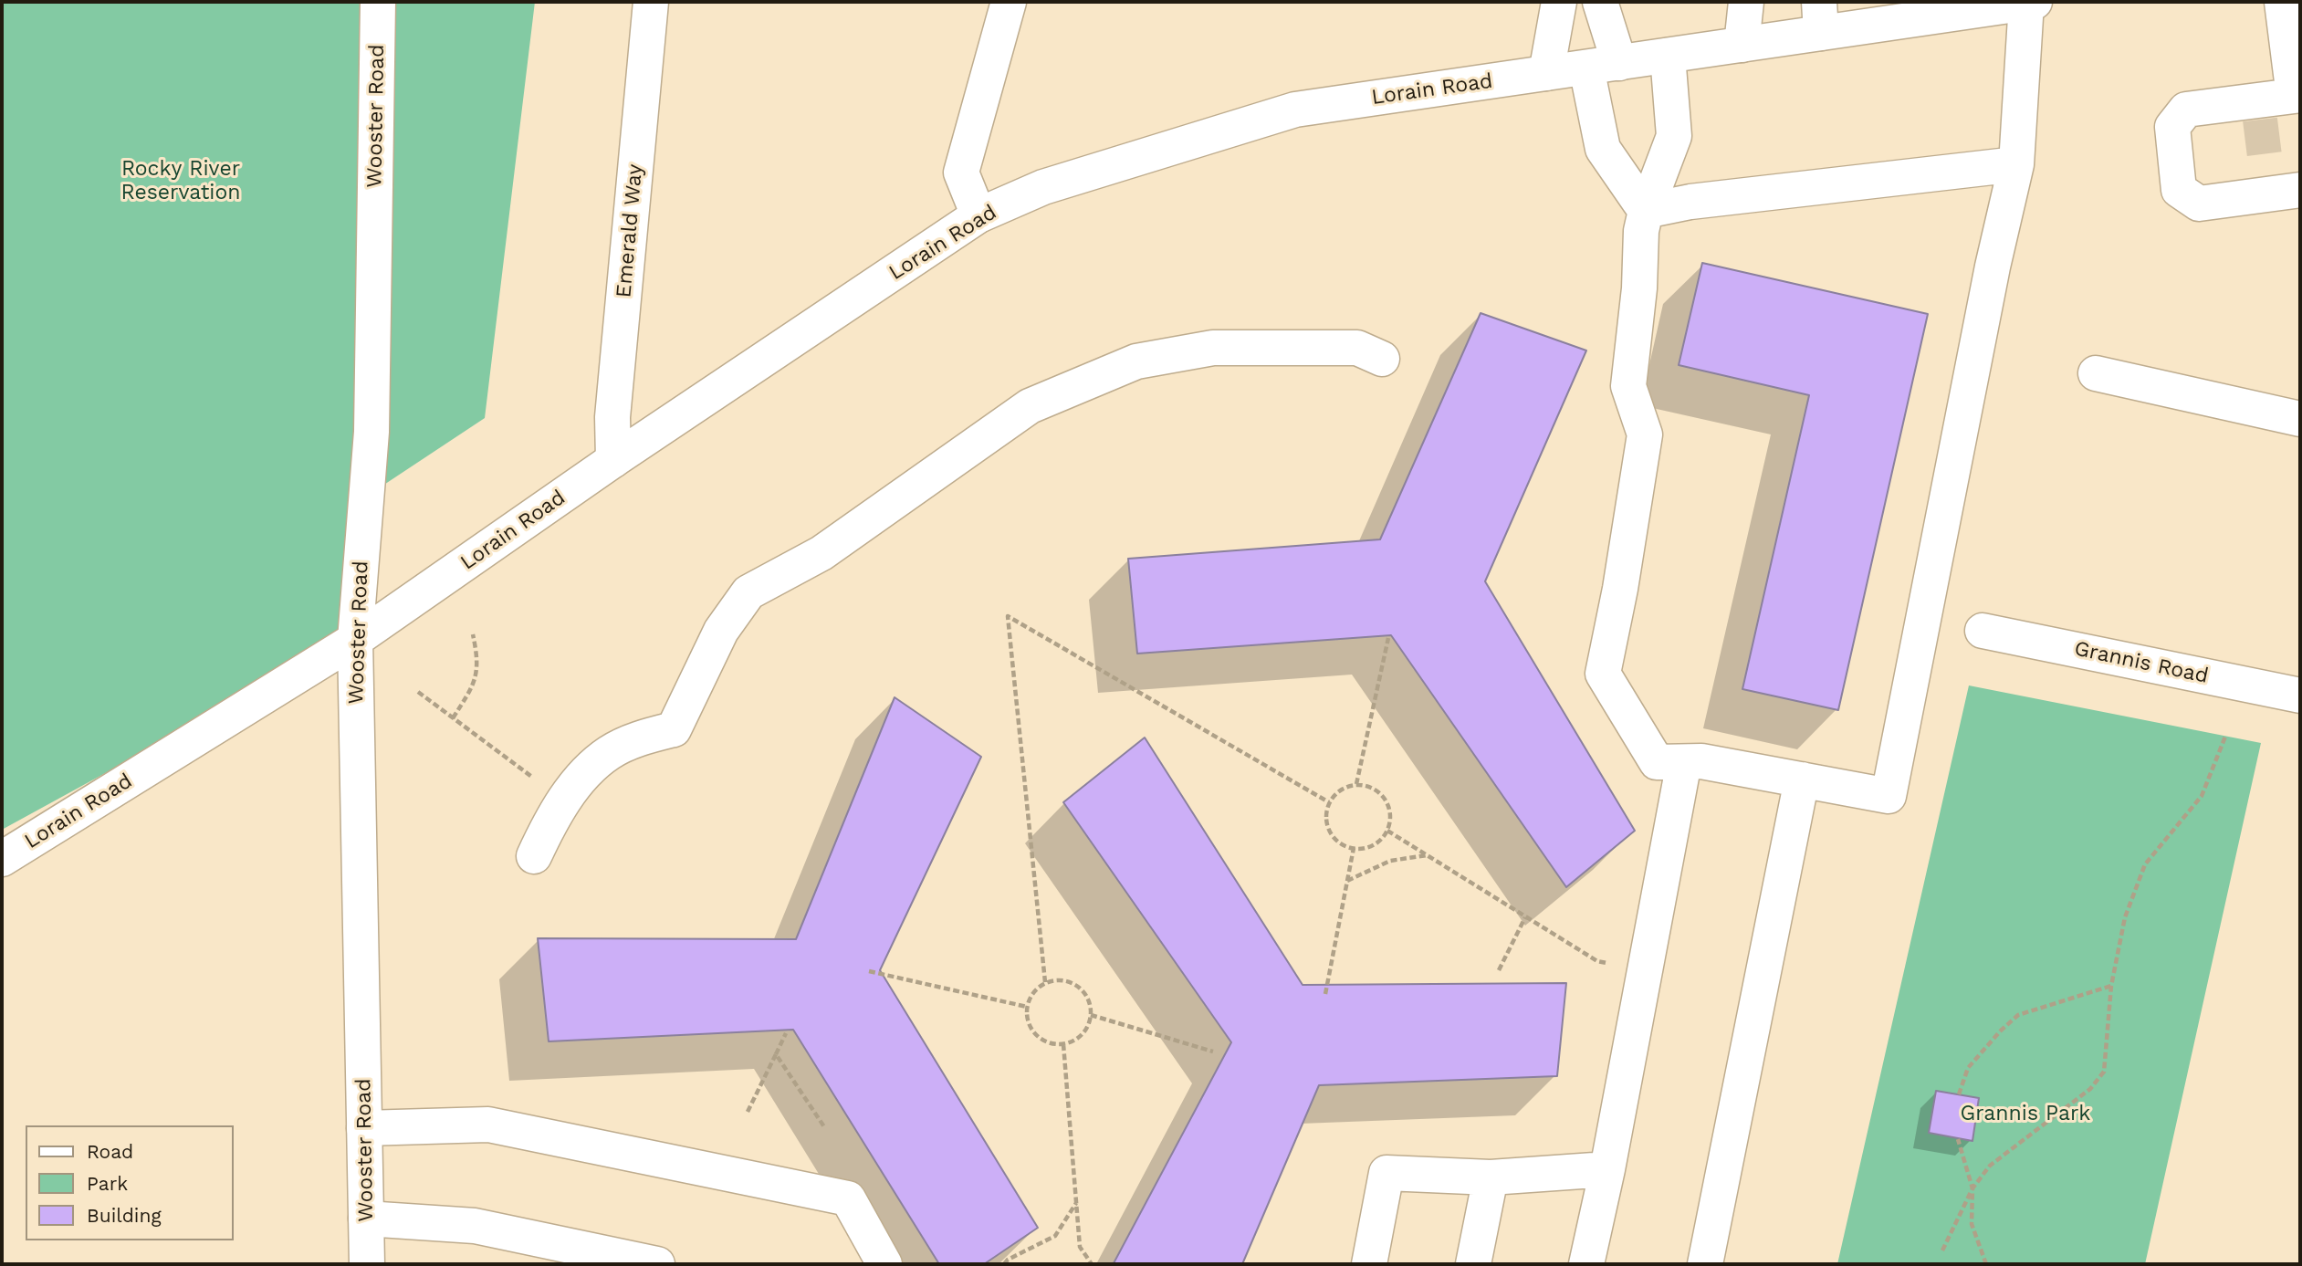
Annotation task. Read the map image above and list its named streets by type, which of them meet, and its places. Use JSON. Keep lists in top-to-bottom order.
{
  "streets": {
    "main road": [
      "Lorain Road",
      "Wooster Road",
      "Emerald Way",
      "Grannis Road"
    ]
  },
  "crossings": [
    ["Lorain Road", "Wooster Road"],
    ["Lorain Road", "Emerald Way"]
  ],
  "parks": ["Rocky River Reservation", "Grannis Park"],
  "legend": ["Road", "Park", "Building"]
}
